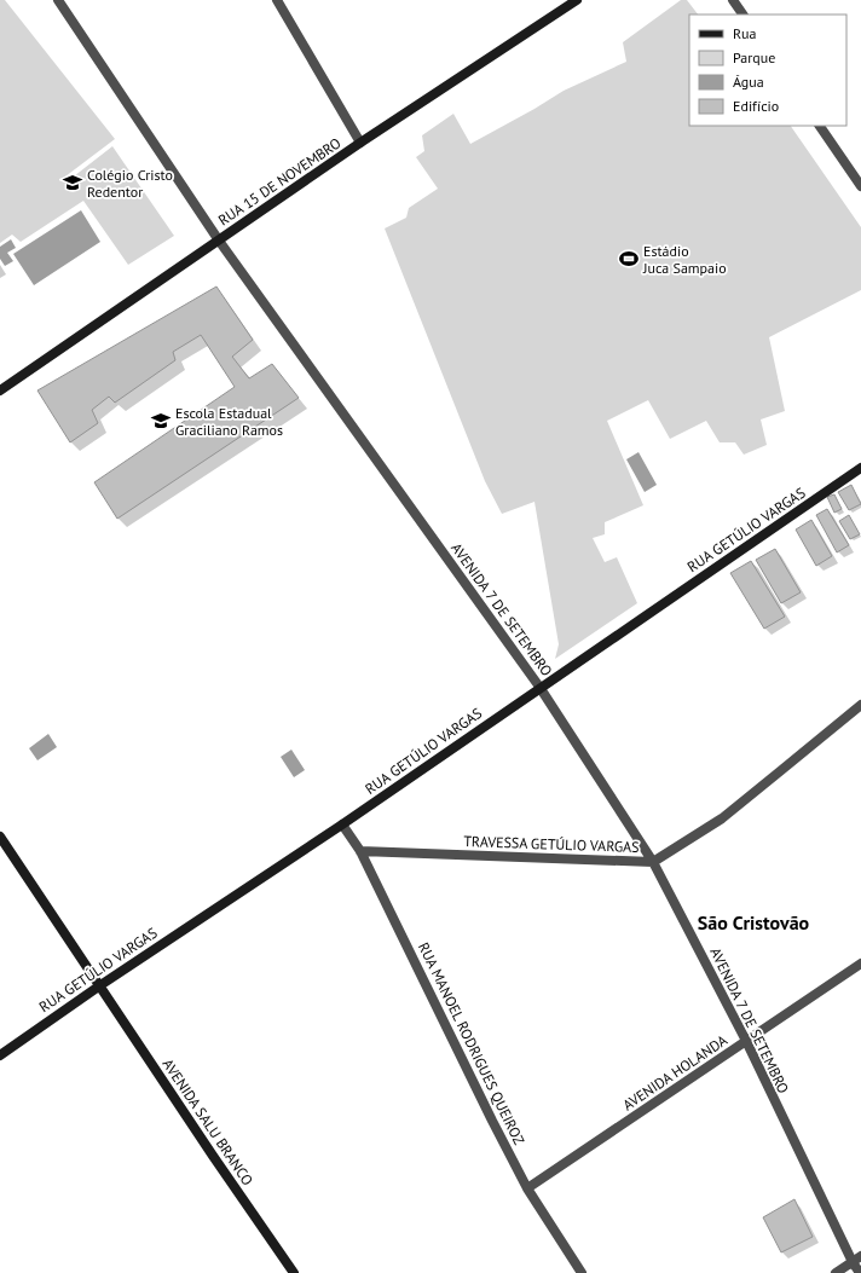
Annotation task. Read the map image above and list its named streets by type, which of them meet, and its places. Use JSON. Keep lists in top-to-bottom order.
{
  "streets": {
    "street": [
      "RUA 15 DE NOVEMBRO",
      "RUA GETÚLIO VARGAS",
      "AVENIDA 7 DE SETEMBRO",
      "TRAVESSA GETÚLIO VARGAS",
      "RUA MANOEL RODRIGUES QUEIROZ",
      "AVENIDA HOLANDA",
      "AVENIDA SALU BRANCO"
    ]
  },
  "crossings": [
    ["RUA 15 DE NOVEMBRO", "AVENIDA 7 DE SETEMBRO"],
    ["RUA GETÚLIO VARGAS", "AVENIDA 7 DE SETEMBRO"],
    ["RUA GETÚLIO VARGAS", "RUA MANOEL RODRIGUES QUEIROZ"],
    ["RUA GETÚLIO VARGAS", "AVENIDA SALU BRANCO"],
    ["AVENIDA 7 DE SETEMBRO", "TRAVESSA GETÚLIO VARGAS"],
    ["AVENIDA 7 DE SETEMBRO", "AVENIDA HOLANDA"],
    ["TRAVESSA GETÚLIO VARGAS", "RUA MANOEL RODRIGUES QUEIROZ"],
    ["RUA MANOEL RODRIGUES QUEIROZ", "AVENIDA HOLANDA"]
  ],
  "districts": ["São Cristovão"],
  "places": {
    "school or university": ["Colégio Cristo Redentor", "Escola Estadual Graciliano Ramos"],
    "sports": ["Estádio Juca Sampaio"]
  },
  "legend": [
    "Rua",
    "Parque",
    "Água",
    "Edifício"
  ]
}
